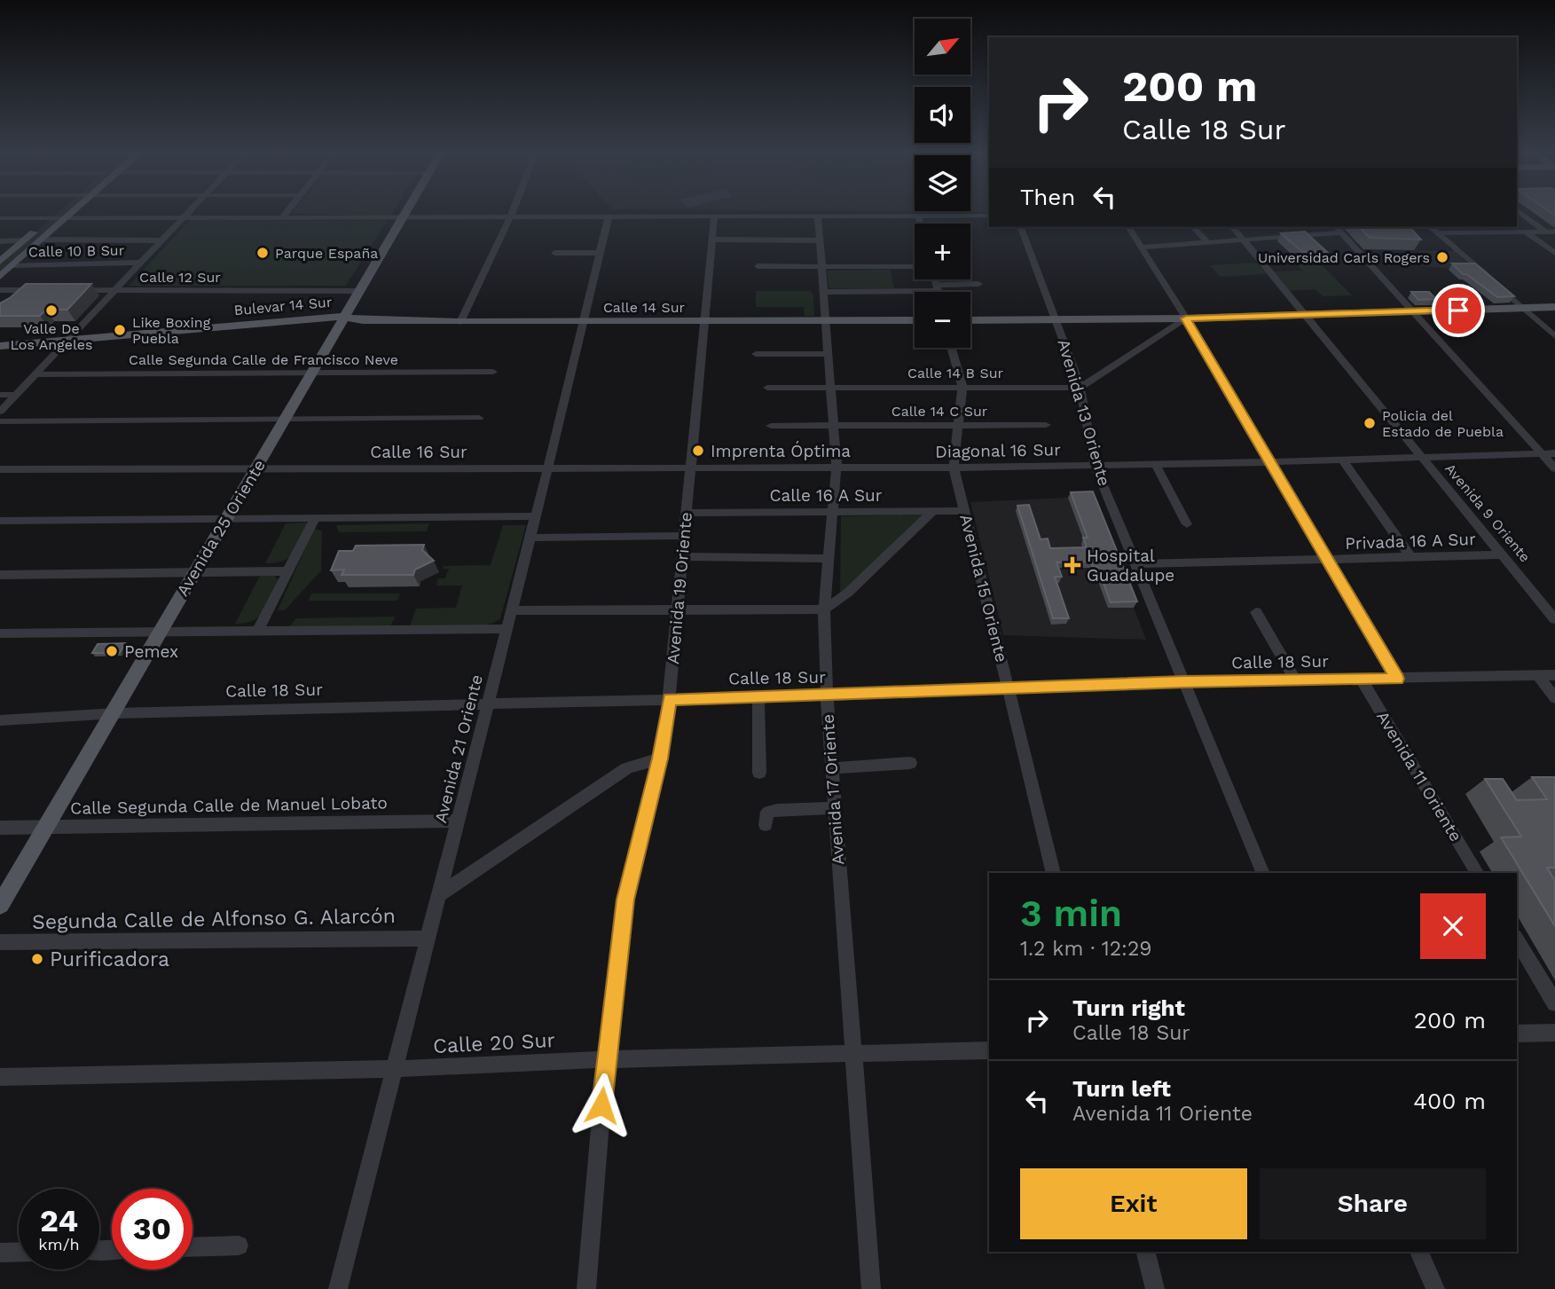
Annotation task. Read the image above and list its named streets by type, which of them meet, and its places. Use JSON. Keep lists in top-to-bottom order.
{
  "streets": {
    "main road": ["Bulevar 14 Sur", "Calle 14 Sur", "Avenida 25 Oriente"],
    "street": [
      "Calle 10 B Sur",
      "Calle 12 Sur",
      "Calle Segunda Calle de Francisco Neve",
      "Calle 14 B Sur",
      "Calle 14 C Sur",
      "Avenida 13 Oriente",
      "Diagonal 16 Sur",
      "Calle 16 Sur",
      "Calle 16 A Sur",
      "Avenida 9 Oriente",
      "Privada 16 A Sur",
      "Avenida 19 Oriente",
      "Avenida 15 Oriente",
      "Calle 18 Sur",
      "Avenida 21 Oriente",
      "Avenida 11 Oriente",
      "Avenida 17 Oriente",
      "Calle Segunda Calle de Manuel Lobato",
      "Segunda Calle de Alfonso G. Alarcón",
      "Calle 20 Sur"
    ]
  },
  "crossings": [
    ["Calle 12 Sur", "Avenida 25 Oriente"],
    ["Bulevar 14 Sur", "Calle 14 Sur"],
    ["Bulevar 14 Sur", "Avenida 25 Oriente"],
    ["Calle 14 Sur", "Avenida 25 Oriente"],
    ["Calle 14 Sur", "Avenida 19 Oriente"],
    ["Calle 14 Sur", "Avenida 21 Oriente"],
    ["Calle 14 Sur", "Avenida 17 Oriente"],
    ["Calle Segunda Calle de Francisco Neve", "Avenida 25 Oriente"],
    ["Calle 14 B Sur", "Avenida 13 Oriente"],
    ["Calle 14 B Sur", "Avenida 15 Oriente"],
    ["Calle 14 B Sur", "Avenida 17 Oriente"],
    ["Calle 14 C Sur", "Avenida 15 Oriente"],
    ["Calle 14 C Sur", "Avenida 17 Oriente"],
    ["Avenida 13 Oriente", "Diagonal 16 Sur"],
    ["Avenida 13 Oriente", "Privada 16 A Sur"],
    ["Avenida 13 Oriente", "Calle 18 Sur"],
    ["Diagonal 16 Sur", "Calle 16 Sur"],
    ["Diagonal 16 Sur", "Avenida 9 Oriente"],
    ["Diagonal 16 Sur", "Avenida 15 Oriente"],
    ["Diagonal 16 Sur", "Avenida 17 Oriente"],
    ["Calle 16 Sur", "Avenida 25 Oriente"],
    ["Calle 16 Sur", "Avenida 19 Oriente"],
    ["Calle 16 Sur", "Avenida 21 Oriente"],
    ["Calle 16 Sur", "Avenida 17 Oriente"],
    ["Calle 16 A Sur", "Avenida 19 Oriente"],
    ["Calle 16 A Sur", "Avenida 15 Oriente"],
    ["Calle 16 A Sur", "Avenida 17 Oriente"],
    ["Avenida 9 Oriente", "Privada 16 A Sur"],
    ["Avenida 25 Oriente", "Calle 18 Sur"],
    ["Avenida 25 Oriente", "Calle Segunda Calle de Manuel Lobato"],
    ["Avenida 19 Oriente", "Calle 18 Sur"],
    ["Avenida 19 Oriente", "Calle 20 Sur"],
    ["Avenida 15 Oriente", "Calle 18 Sur"],
    ["Calle 18 Sur", "Avenida 21 Oriente"],
    ["Calle 18 Sur", "Avenida 11 Oriente"],
    ["Calle 18 Sur", "Avenida 17 Oriente"],
    ["Avenida 21 Oriente", "Calle Segunda Calle de Manuel Lobato"],
    ["Avenida 21 Oriente", "Segunda Calle de Alfonso G. Alarcón"],
    ["Avenida 21 Oriente", "Calle 20 Sur"],
    ["Avenida 17 Oriente", "Calle 20 Sur"]
  ],
  "places": {
    "other": [
      "Parque España",
      "Universidad Carls Rogers",
      "Valle De Los Angeles",
      "Like Boxing Puebla",
      "Policia del Estado de Puebla",
      "Imprenta Óptima",
      "Pemex",
      "Purificadora"
    ],
    "health": ["Hospital Guadalupe"]
  },
  "north": "top right",
  "page": {
    "map_buttons": ["+", "−"],
    "turn": ["200 m", "Calle 18 Sur"],
    "then": "Then",
    "heading": ["3 min", "1.2 km · 12:29"],
    "list": [
      {
        "name": "Turn right",
        "note": "Calle 18 Sur",
        "value": "200 m"
      },
      {
        "name": "Turn left",
        "note": "Avenida 11 Oriente",
        "value": "400 m"
      }
    ],
    "buttons": ["Exit", "Share"],
    "speed": "24 km/h",
    "limit": "30"
  }
}
